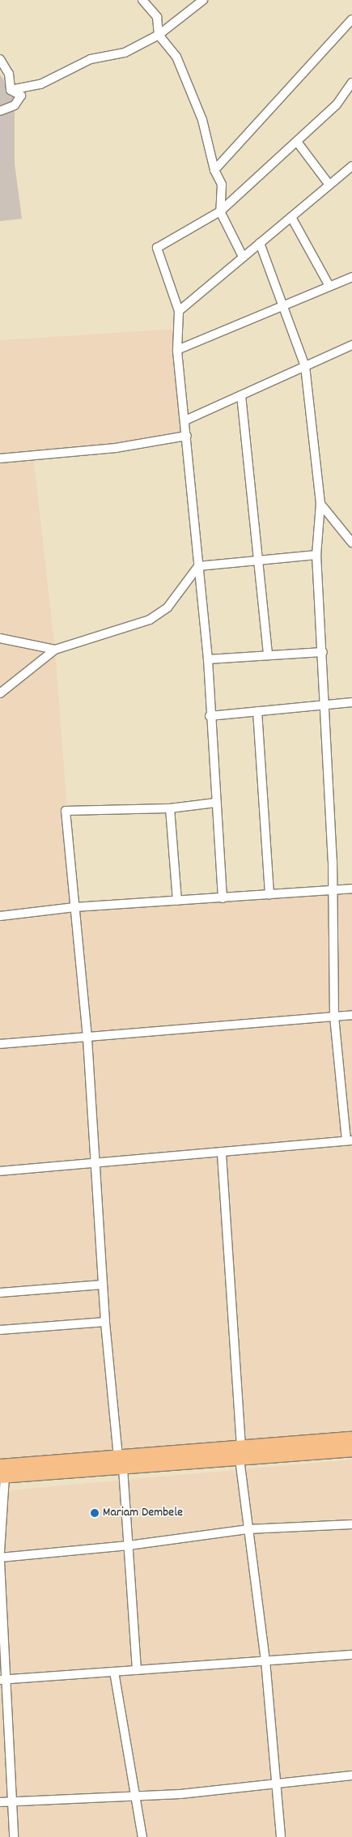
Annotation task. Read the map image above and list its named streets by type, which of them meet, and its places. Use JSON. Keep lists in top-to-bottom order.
{
  "places": ["Mariam Dembele"]
}
